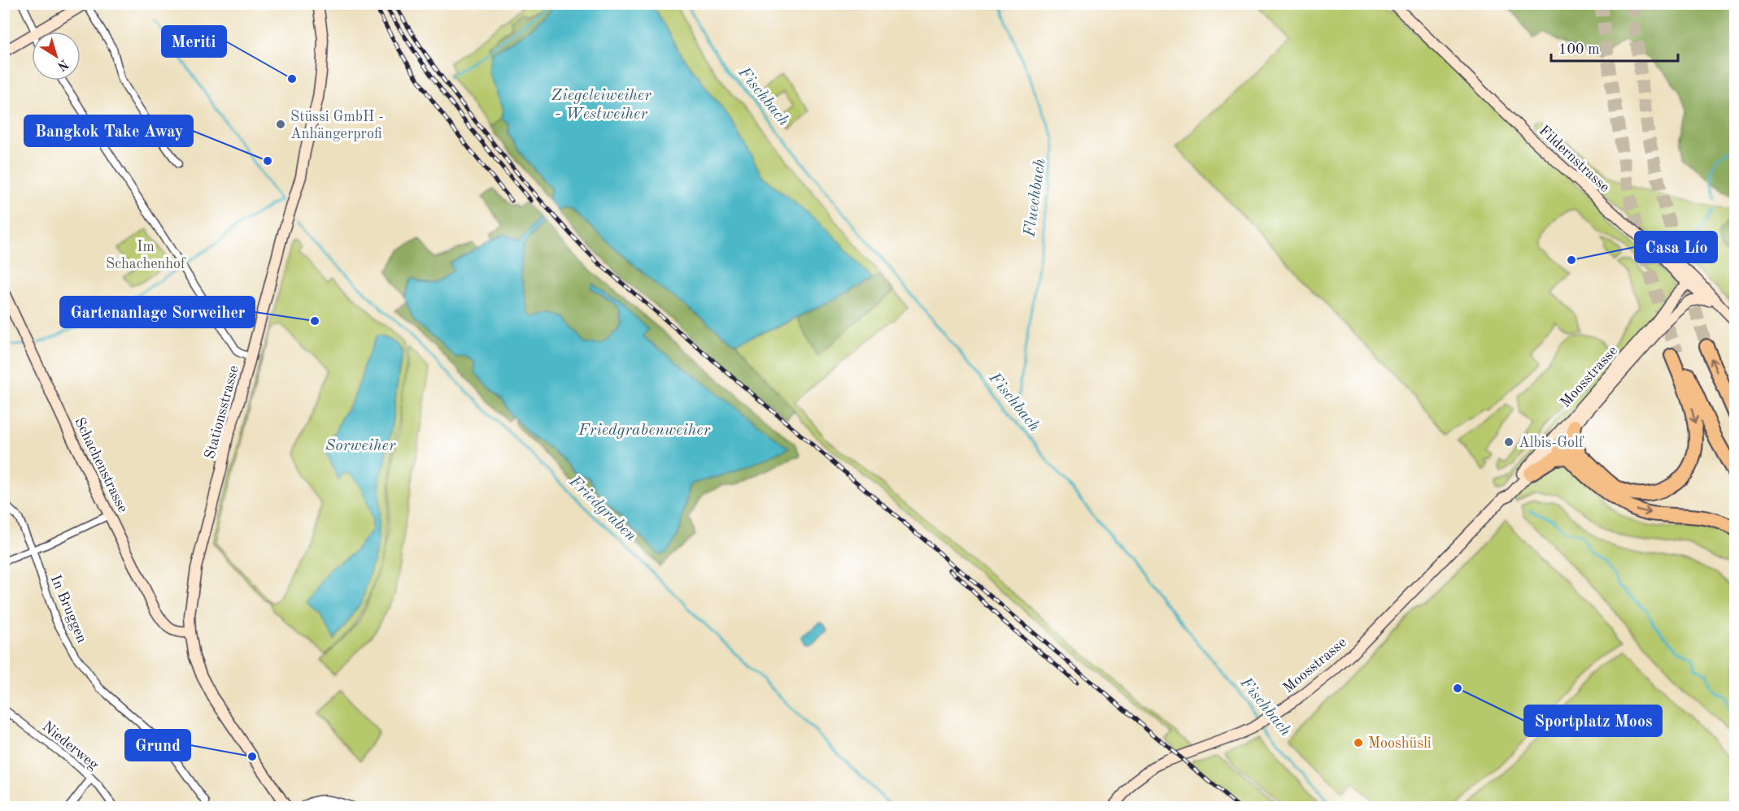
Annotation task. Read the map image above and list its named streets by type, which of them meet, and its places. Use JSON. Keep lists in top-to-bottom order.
{
  "streets": {
    "main road": [
      "Fildernstrasse",
      "Moosstrasse",
      "Stationsstrasse",
      "Schachenstrasse"
    ],
    "street": ["In Bruggen", "Niederweg"]
  },
  "crossings": [
    ["Fildernstrasse", "Moosstrasse"],
    ["Stationsstrasse", "Schachenstrasse"]
  ],
  "water": [
    "Ziegeleiweiher - Westweiher",
    "Fischbach",
    "Fluechbach",
    "Friedgrabenweiher",
    "Sorweiher",
    "Friedgraben"
  ],
  "parks": ["Im Schachenhof"],
  "places": [
    "Meriti",
    "Stüssi GmbH - Anhängerprofi",
    "Bangkok Take Away",
    "Casa Lío",
    "Gartenanlage Sorweiher",
    "Albis-Golf",
    "Sportplatz Moos",
    "Mooshüsli",
    "Grund"
  ],
  "scale_bar": "100 m",
  "north": "bottom right"
}
